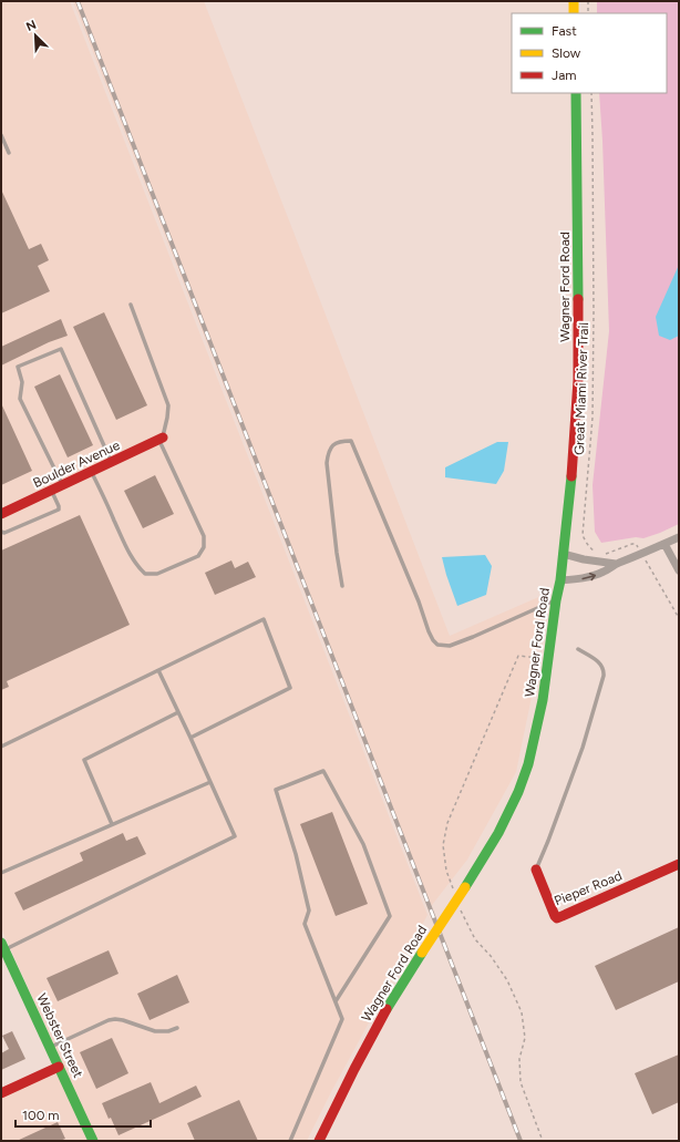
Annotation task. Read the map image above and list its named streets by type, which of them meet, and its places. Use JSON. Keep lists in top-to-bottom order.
{
  "streets": {
    "main road": [
      "Wagner Ford Road",
      "Boulder Avenue",
      "Pieper Road",
      "Webster Street"
    ],
    "path": ["Great Miami River Trail"]
  },
  "legend": ["Fast", "Slow", "Jam"],
  "scale_bar": "100 m",
  "north": "top left"
}
